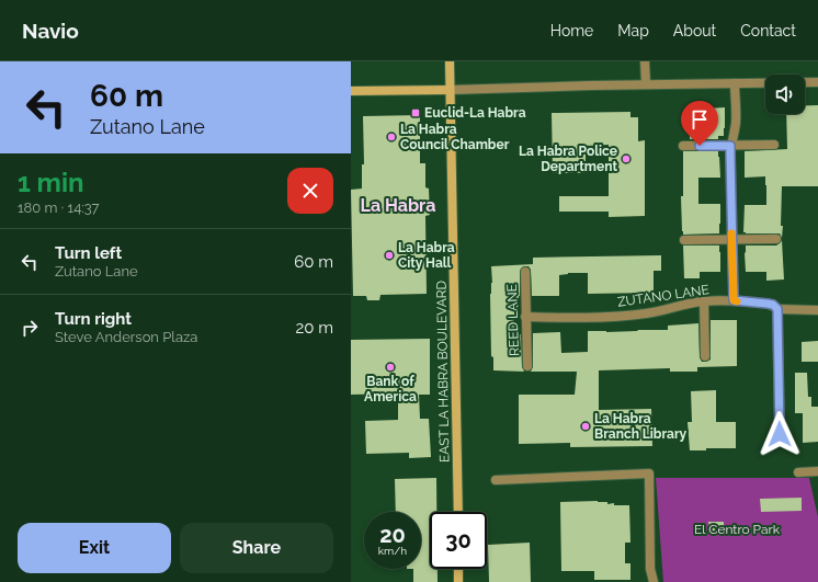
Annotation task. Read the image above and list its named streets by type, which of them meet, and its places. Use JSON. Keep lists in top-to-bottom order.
{
  "streets": {
    "main road": ["EAST LA HABRA BOULEVARD"],
    "street": ["ZUTANO LANE", "REED LANE"]
  },
  "crossings": [
    ["ZUTANO LANE", "REED LANE"]
  ],
  "districts": ["La Habra"],
  "parks": ["El Centro Park"],
  "places": {
    "transit": ["Euclid-La Habra"],
    "other": [
      "La Habra Council Chamber",
      "La Habra Police Department",
      "La Habra City Hall",
      "Bank of America",
      "La Habra Branch Library"
    ]
  },
  "page": {
    "header": "Navio",
    "nav": [
      "Home",
      "Map",
      "About",
      "Contact"
    ],
    "turn": ["60 m", "Zutano Lane"],
    "heading": ["1 min", "180 m · 14:37"],
    "list": [
      {
        "name": "Turn left",
        "note": "Zutano Lane",
        "value": "60 m"
      },
      {
        "name": "Turn right",
        "note": "Steve Anderson Plaza",
        "value": "20 m"
      }
    ],
    "speed": "20 km/h",
    "limit": "30",
    "buttons": ["Exit", "Share"]
  }
}
